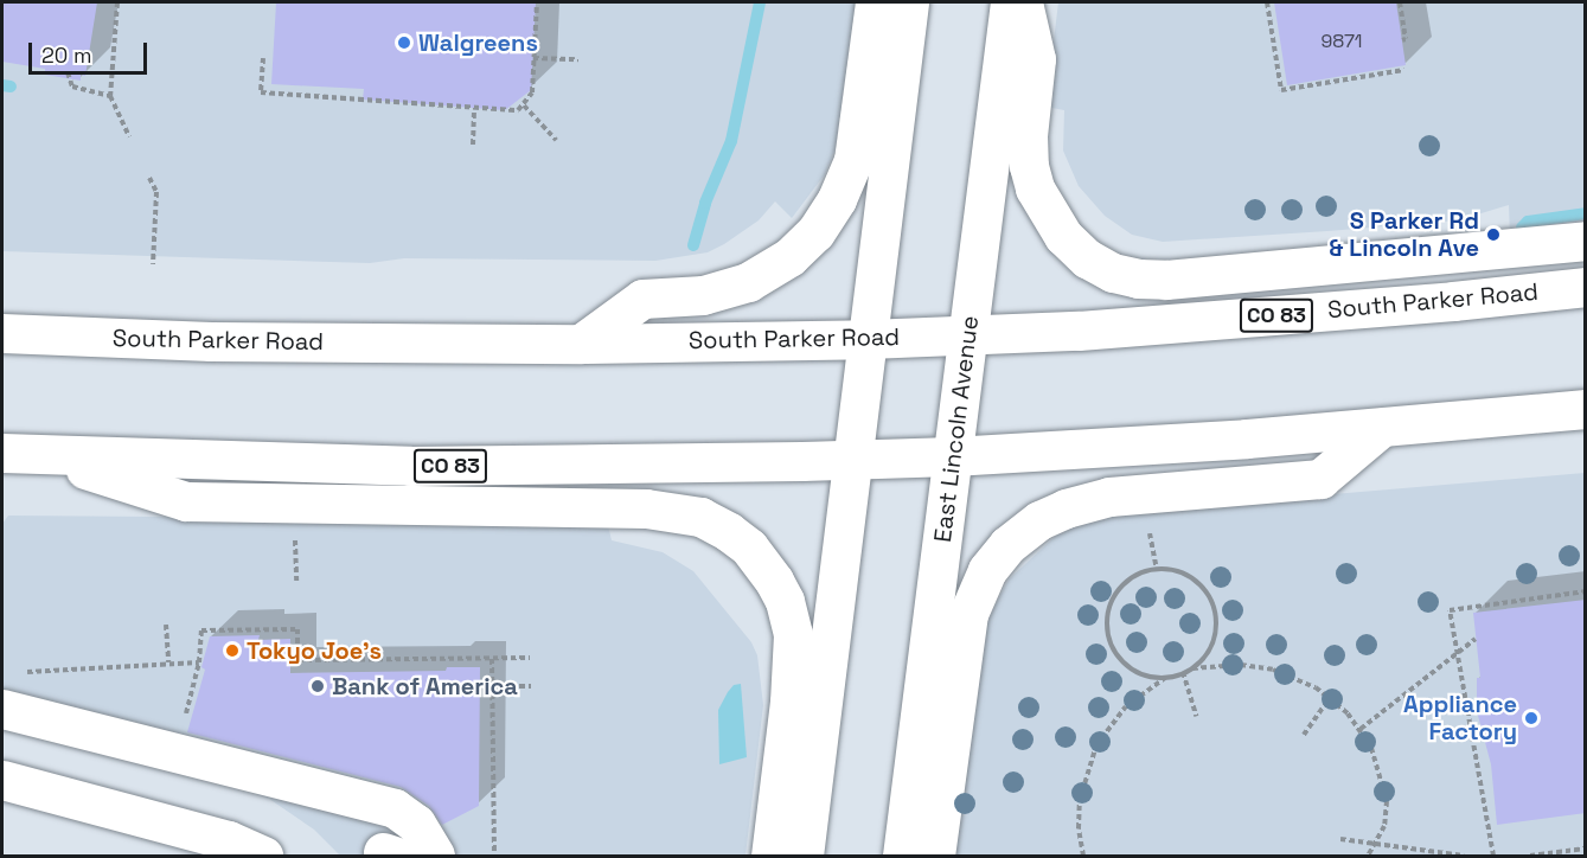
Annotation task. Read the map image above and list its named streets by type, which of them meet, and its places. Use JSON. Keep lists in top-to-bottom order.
{
  "streets": {
    "main road": ["South Parker Road", "CO 83", "East Lincoln Avenue"]
  },
  "crossings": [
    ["South Parker Road", "East Lincoln Avenue"],
    ["CO 83", "East Lincoln Avenue"]
  ],
  "places": [
    "Walgreens",
    "S Parker Rd & Lincoln Ave",
    "Tokyo Joe’s",
    "Bank of America",
    "Appliance Factory"
  ],
  "house_numbers": ["9871"],
  "scale_bar": "20 m"
}
